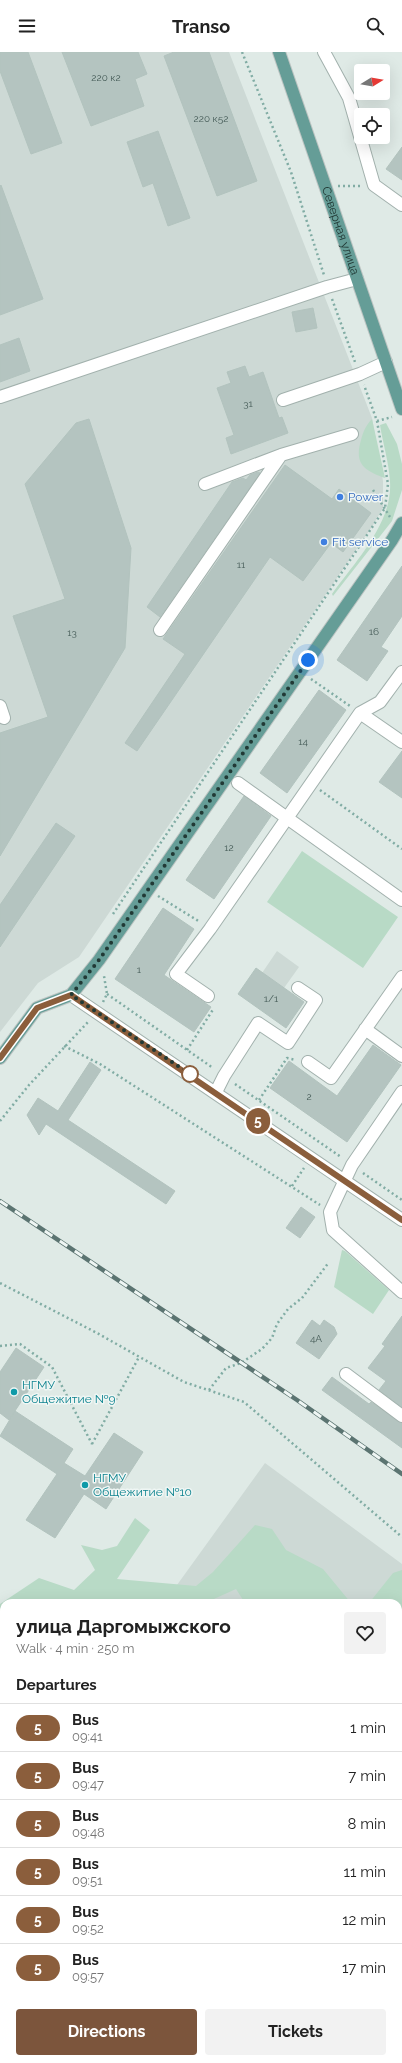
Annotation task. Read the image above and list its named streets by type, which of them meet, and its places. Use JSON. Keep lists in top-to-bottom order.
{
  "streets": {
    "main road": ["Северная улица"]
  },
  "places": [
    "Power",
    "Fit service",
    "НГМУ Общежитие №9",
    "НГМУ Общежитие №10"
  ],
  "lines": ["bus line 5"],
  "house_numbers": [
    "220 к2",
    "220 к52",
    "31",
    "11",
    "16",
    "13",
    "14",
    "12",
    "1",
    "1/1",
    "2",
    "4А"
  ],
  "north": "right",
  "page": {
    "header": "Transo",
    "on_map": "5",
    "heading": [
      ["улица Даргомыжского", "Walk · 4 min · 250 m"],
      "Departures"
    ],
    "list": [
      {
        "mark": "5",
        "name": "Bus",
        "note": "09:41",
        "value": "1 min"
      },
      {
        "mark": "5",
        "name": "Bus",
        "note": "09:47",
        "value": "7 min"
      },
      {
        "mark": "5",
        "name": "Bus",
        "note": "09:48",
        "value": "8 min"
      },
      {
        "mark": "5",
        "name": "Bus",
        "note": "09:51",
        "value": "11 min"
      },
      {
        "mark": "5",
        "name": "Bus",
        "note": "09:52",
        "value": "12 min"
      },
      {
        "mark": "5",
        "name": "Bus",
        "note": "09:57",
        "value": "17 min"
      }
    ],
    "buttons": ["Directions", "Tickets"]
  }
}
